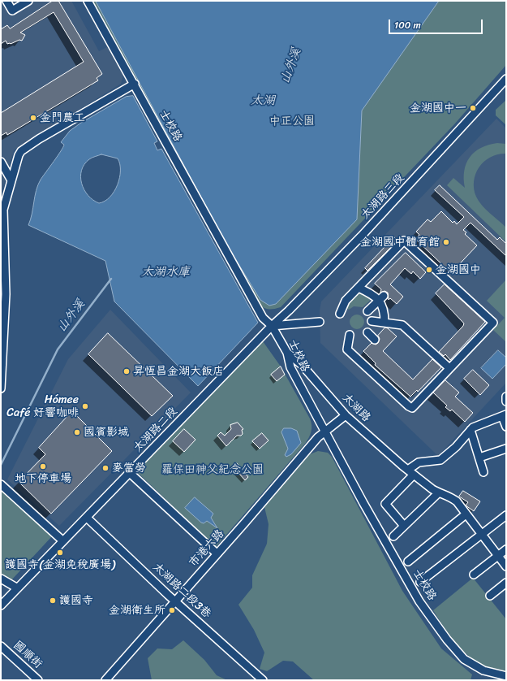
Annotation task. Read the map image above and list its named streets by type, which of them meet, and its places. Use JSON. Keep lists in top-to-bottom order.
{
  "streets": {
    "street": [
      "士校路",
      "太湖路三段",
      "太湖路",
      "太湖路二段",
      "市港六路",
      "太湖路二段3巷",
      "國順街"
    ]
  },
  "crossings": [
    ["士校路", "太湖路三段"],
    ["士校路", "太湖路"],
    ["士校路", "太湖路二段"],
    ["士校路", "市港六路"],
    ["太湖路三段", "太湖路二段"],
    ["太湖路", "市港六路"],
    ["太湖路二段", "太湖路二段3巷"],
    ["市港六路", "太湖路二段3巷"]
  ],
  "water": ["山外溪", "太湖", "太湖水庫"],
  "parks": ["中正公園", "羅保田神父紀念公園"],
  "places": [
    "金湖國中一",
    "金門農工",
    "金湖國中體育館",
    "金湖國中",
    "昇恆昌金湖大飯店",
    "Hómee Café 好響咖啡",
    "國賓影城",
    "地下停車場",
    "麥當勞",
    "護國寺(金湖免稅廣場)",
    "護國寺",
    "金湖衛生所"
  ],
  "scale_bar": "100 m"
}
